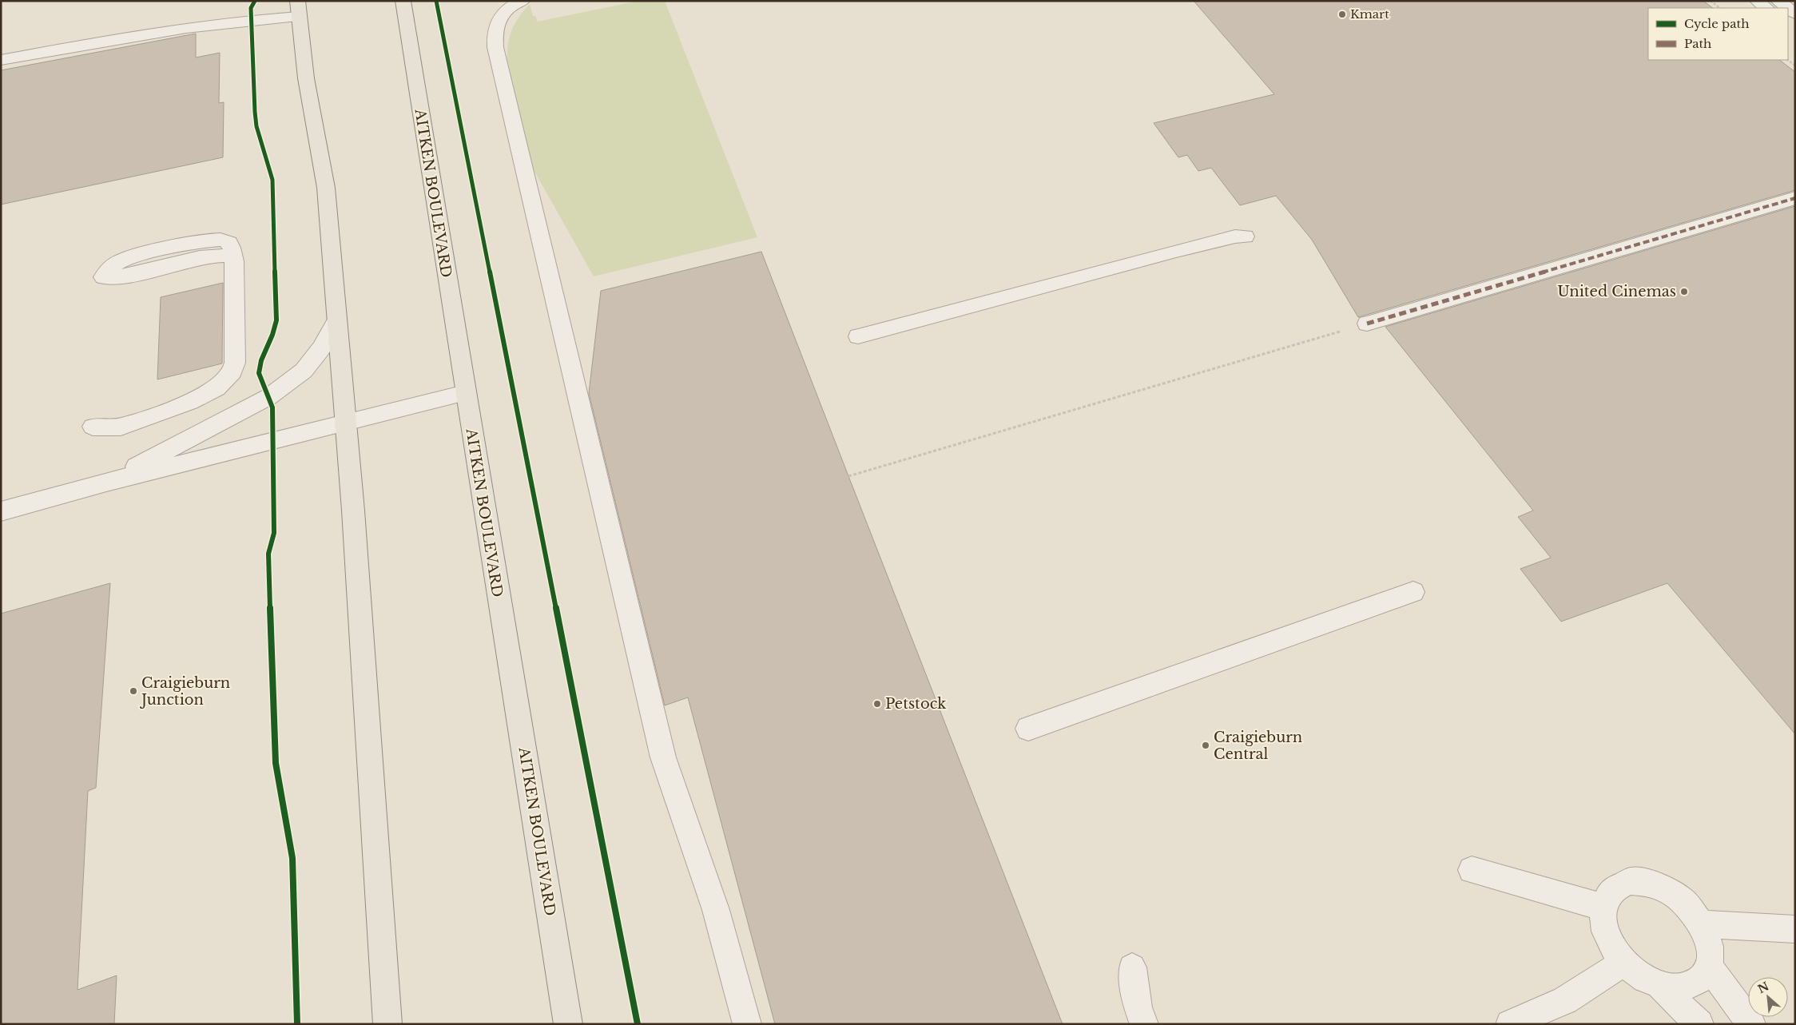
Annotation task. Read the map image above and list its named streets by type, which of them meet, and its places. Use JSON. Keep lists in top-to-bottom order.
{
  "streets": {
    "main road": ["AITKEN BOULEVARD"]
  },
  "places": [
    "Kmart",
    "United Cinemas",
    "Craigieburn Junction",
    "Petstock",
    "Craigieburn Central"
  ],
  "legend": ["Cycle path", "Path"],
  "north": "top left"
}
